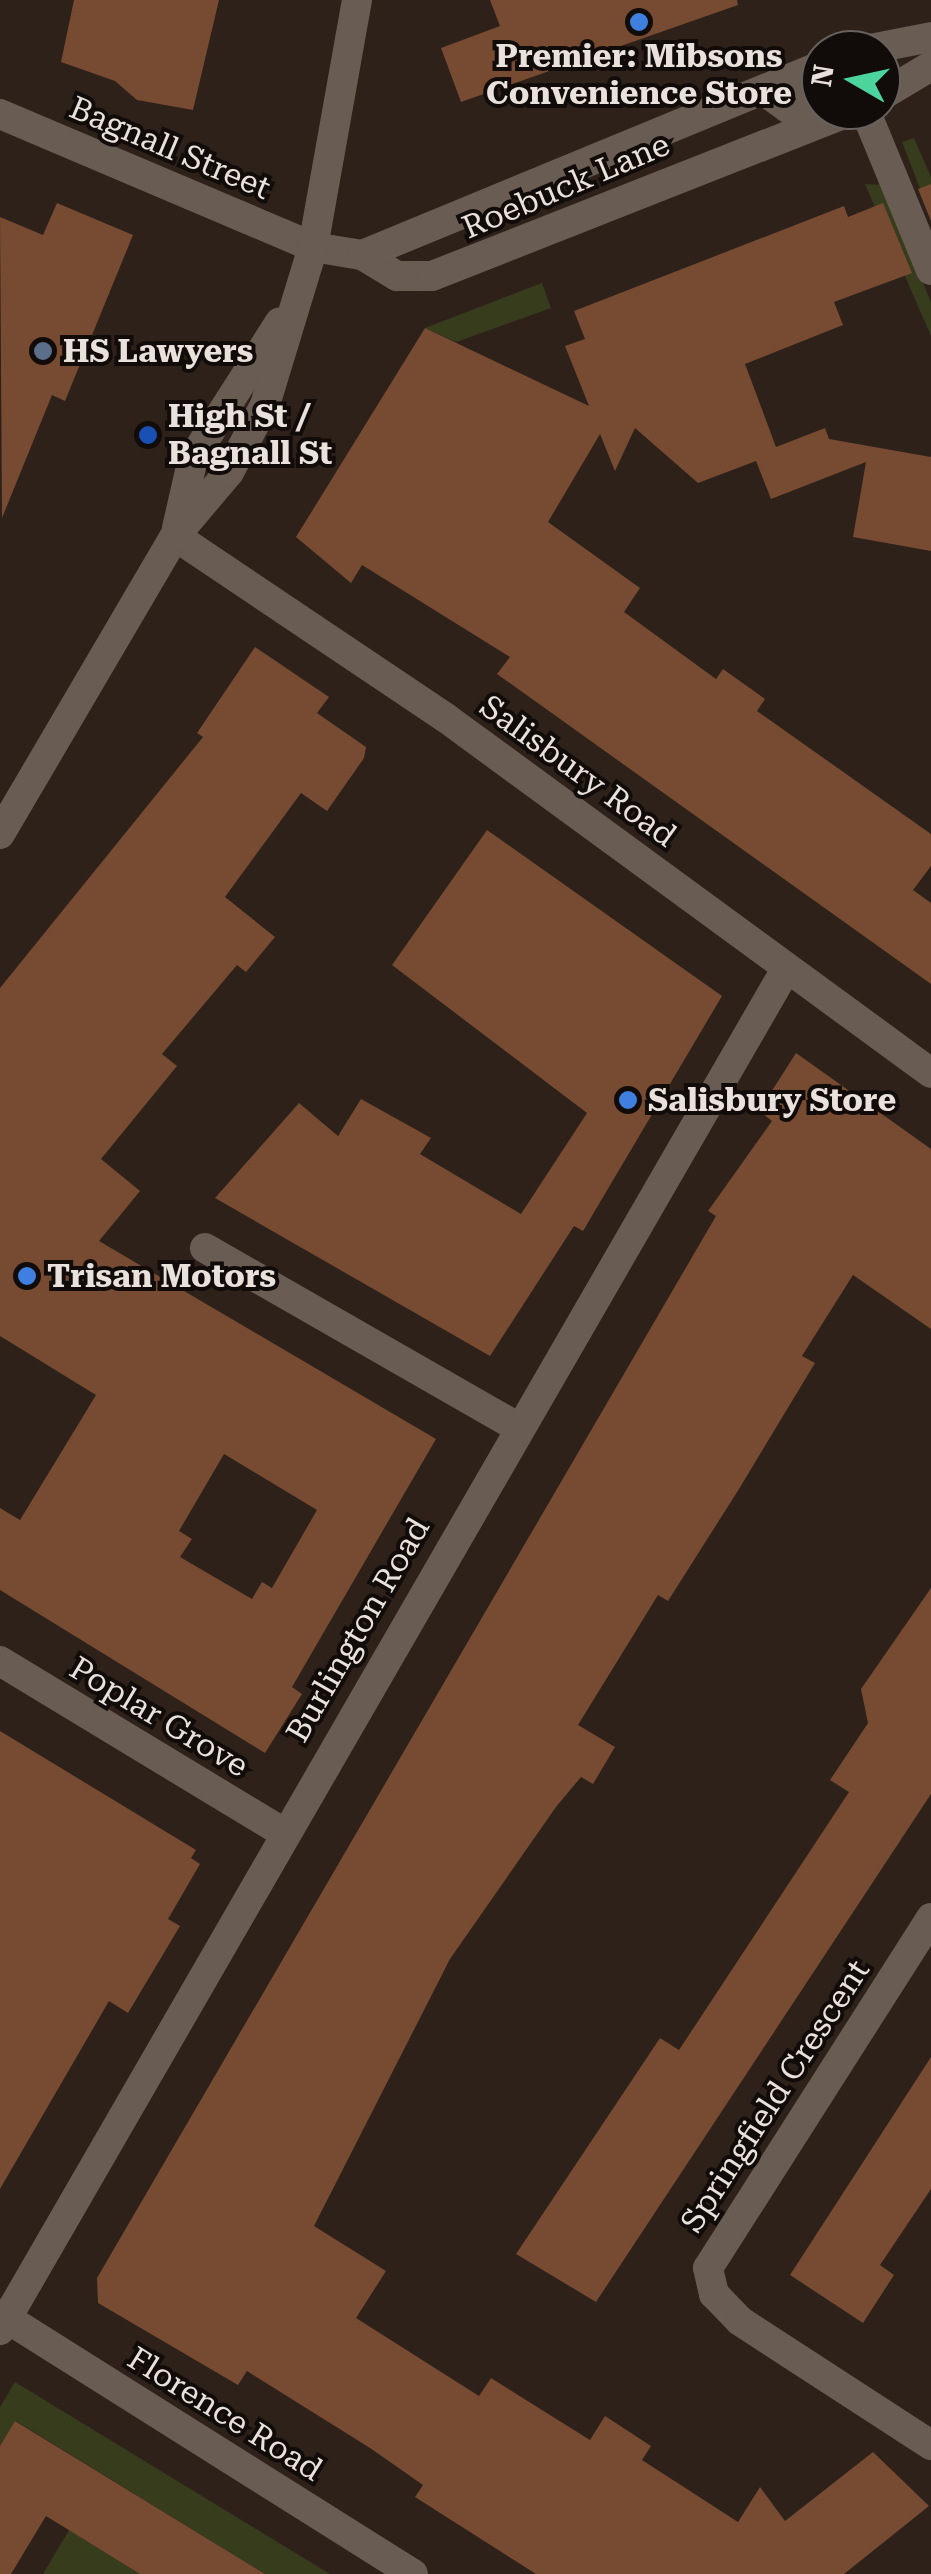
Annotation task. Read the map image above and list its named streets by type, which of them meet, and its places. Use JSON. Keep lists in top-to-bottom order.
{
  "streets": {
    "street": [
      "Bagnall Street",
      "Roebuck Lane",
      "Salisbury Road",
      "Burlington Road",
      "Poplar Grove",
      "Springfield Crescent",
      "Florence Road"
    ]
  },
  "crossings": [
    ["Bagnall Street", "Roebuck Lane"],
    ["Salisbury Road", "Burlington Road"],
    ["Burlington Road", "Poplar Grove"],
    ["Burlington Road", "Florence Road"]
  ],
  "places": [
    "Premier: Mibsons Convenience Store",
    "HS Lawyers",
    "High St / Bagnall St",
    "Salisbury Store",
    "Trisan Motors"
  ],
  "north": "left"
}
